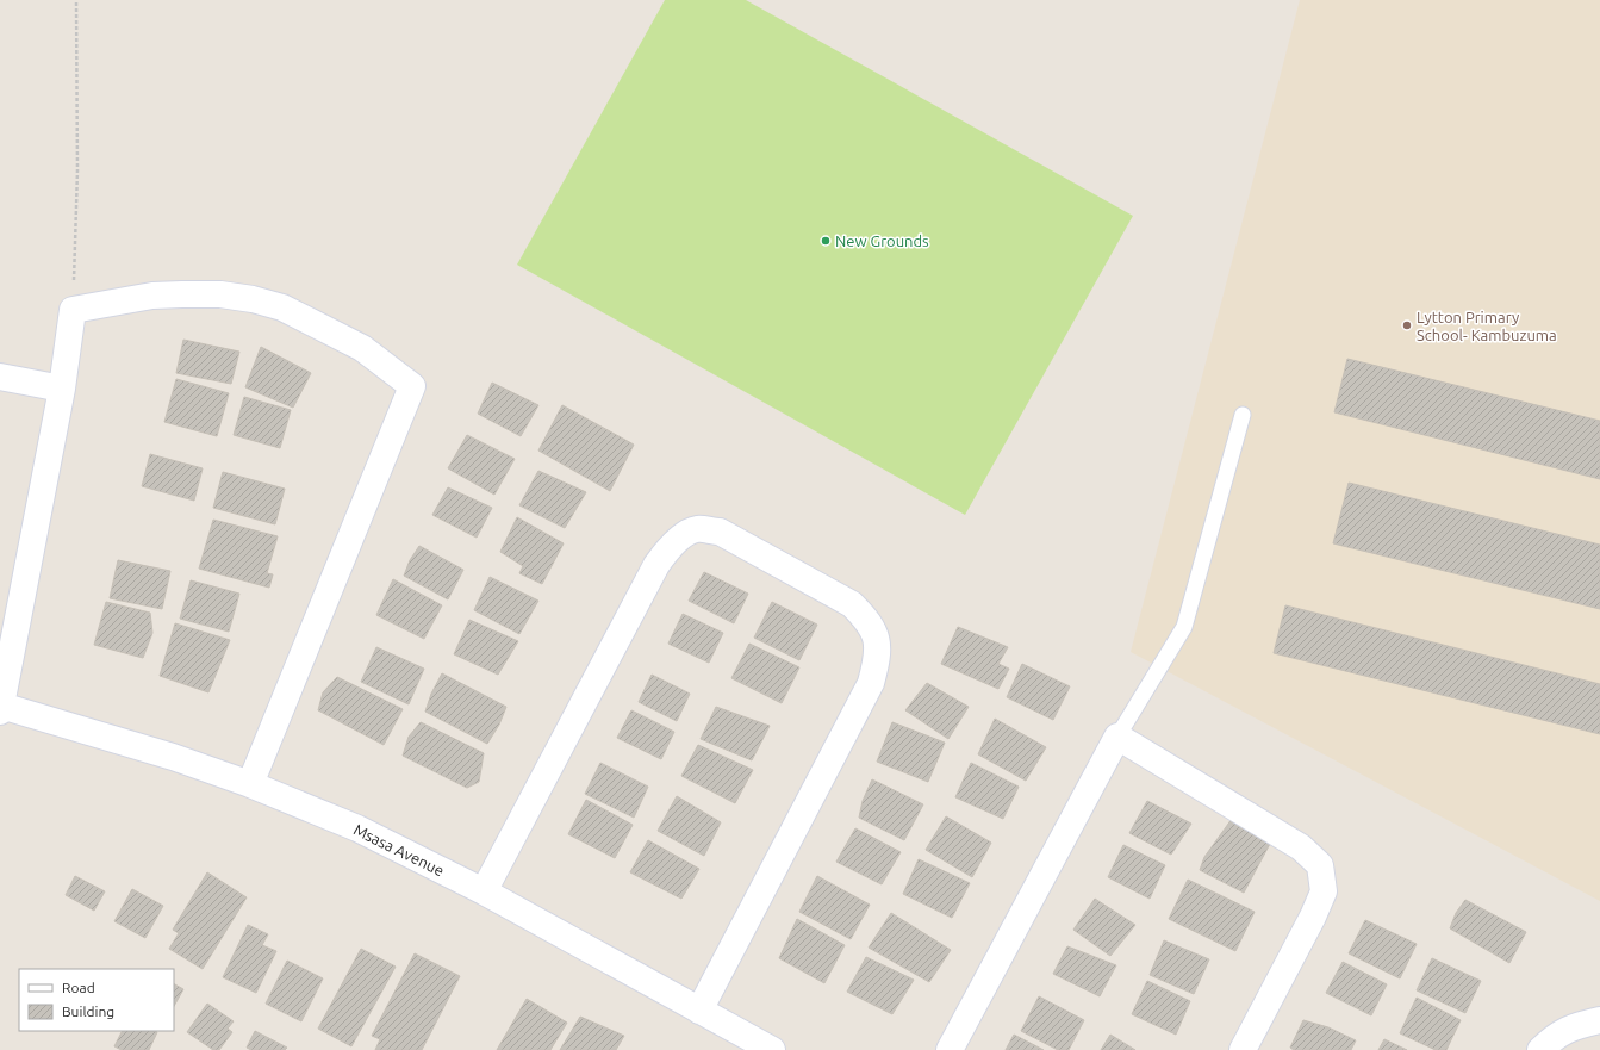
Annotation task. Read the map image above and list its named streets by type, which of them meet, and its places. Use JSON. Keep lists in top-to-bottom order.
{
  "streets": {
    "street": ["Msasa Avenue"]
  },
  "places": ["New Grounds", "Lytton Primary School- Kambuzuma"],
  "legend": ["Road", "Building"]
}
